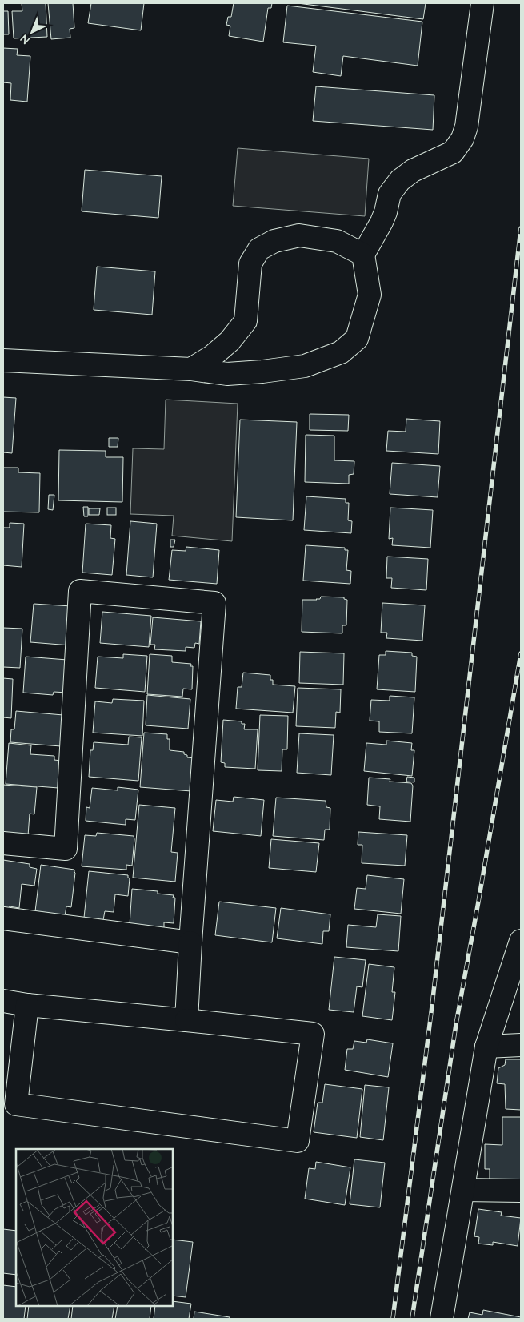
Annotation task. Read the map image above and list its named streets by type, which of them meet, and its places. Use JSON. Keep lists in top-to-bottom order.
{
  "north": "bottom left"
}
